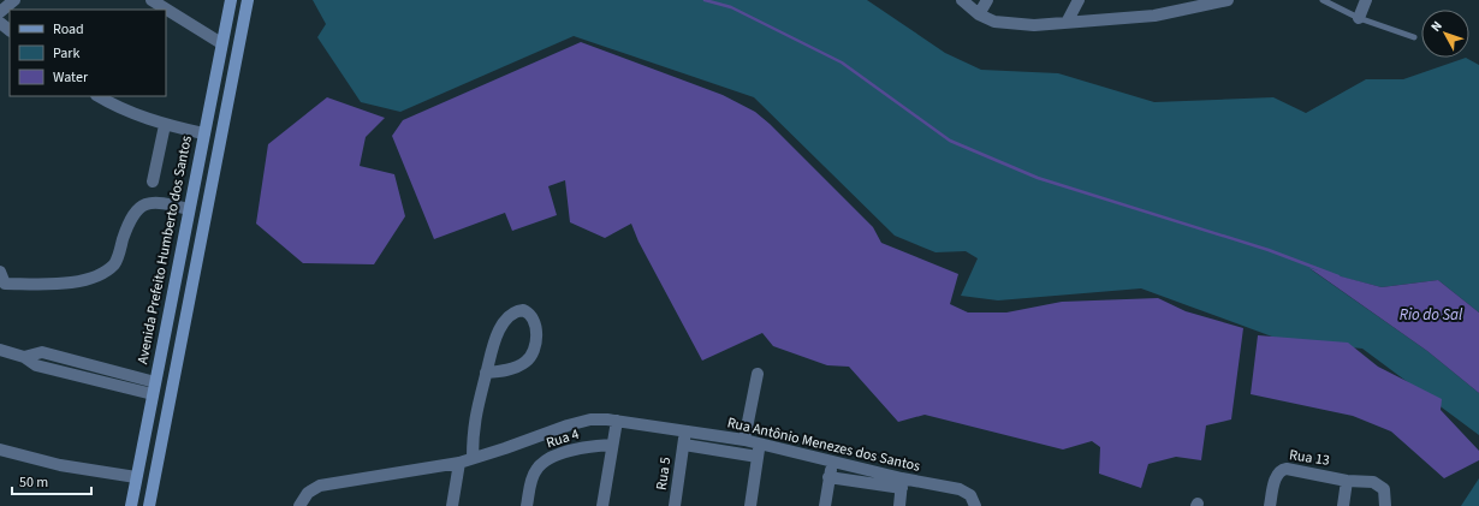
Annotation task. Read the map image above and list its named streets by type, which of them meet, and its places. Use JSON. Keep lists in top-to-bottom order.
{
  "streets": {
    "street": [
      "Avenida Prefeito Humberto dos Santos",
      "Rua 4",
      "Rua Antônio Menezes dos Santos",
      "Rua 13",
      "Rua 5"
    ]
  },
  "crossings": [
    ["Rua Antônio Menezes dos Santos", "Rua 5"]
  ],
  "water": ["Rio do Sal"],
  "legend": ["Road", "Park", "Water"],
  "scale_bar": "50 m",
  "north": "top left"
}
